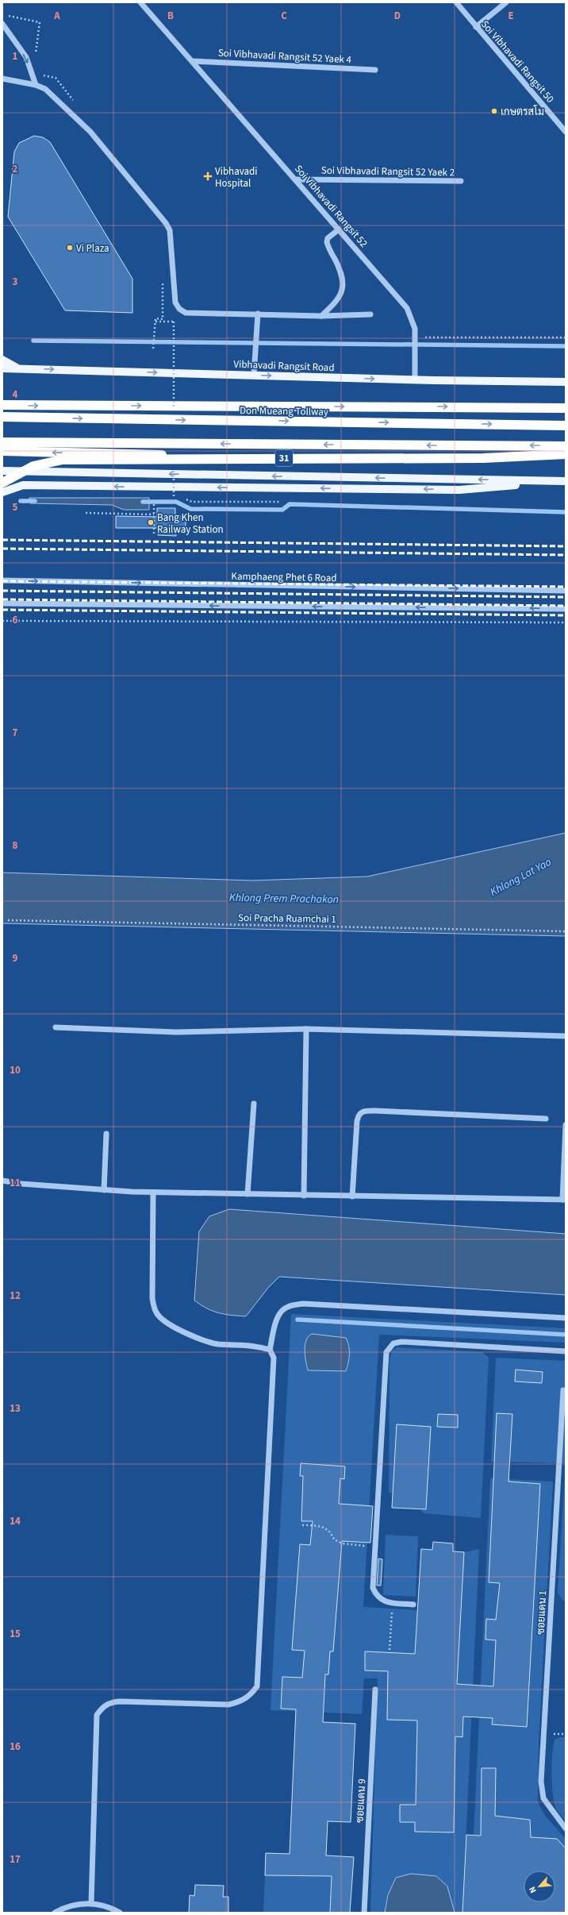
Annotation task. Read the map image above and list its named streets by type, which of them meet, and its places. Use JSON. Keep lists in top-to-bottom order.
{
  "streets": {
    "highway": ["Don Mueang Tollway", "31"],
    "main road": ["Vibhavadi Rangsit Road"],
    "street": [
      "Soi Vibhavadi Rangsit 52 Yaek 4",
      "Soi Vibhavadi Rangsit 50",
      "Soi Vibhavadi Rangsit 52 Yaek 2",
      "Soi Vibhavadi Rangsit 52",
      "Kamphaeng Phet 6 Road",
      "ซอยแดน 1",
      "ซอยแดน 9"
    ],
    "path": ["Soi Pracha Ruamchai 1"]
  },
  "crossings": [
    ["Soi Vibhavadi Rangsit 52 Yaek 4", "Soi Vibhavadi Rangsit 52"],
    ["Soi Vibhavadi Rangsit 52 Yaek 2", "Soi Vibhavadi Rangsit 52"],
    ["Soi Vibhavadi Rangsit 52", "Vibhavadi Rangsit Road"]
  ],
  "one_way": ["Vibhavadi Rangsit Road"],
  "water": ["Khlong Lat Yao", "Khlong Prem Prachakon"],
  "places": {
    "other": ["เกษตรสโม", "Vi Plaza", "Bang Khen Railway Station"],
    "health": ["Vibhavadi Hospital"]
  },
  "north": "bottom left",
  "grid": {
    "columns": [
      "A",
      "B",
      "C",
      "D",
      "E"
    ],
    "rows": [
      "1",
      "2",
      "3",
      "4",
      "5",
      "6",
      "7",
      "8",
      "9",
      "10",
      "11",
      "12",
      "13",
      "14",
      "15",
      "16",
      "17"
    ]
  }
}
